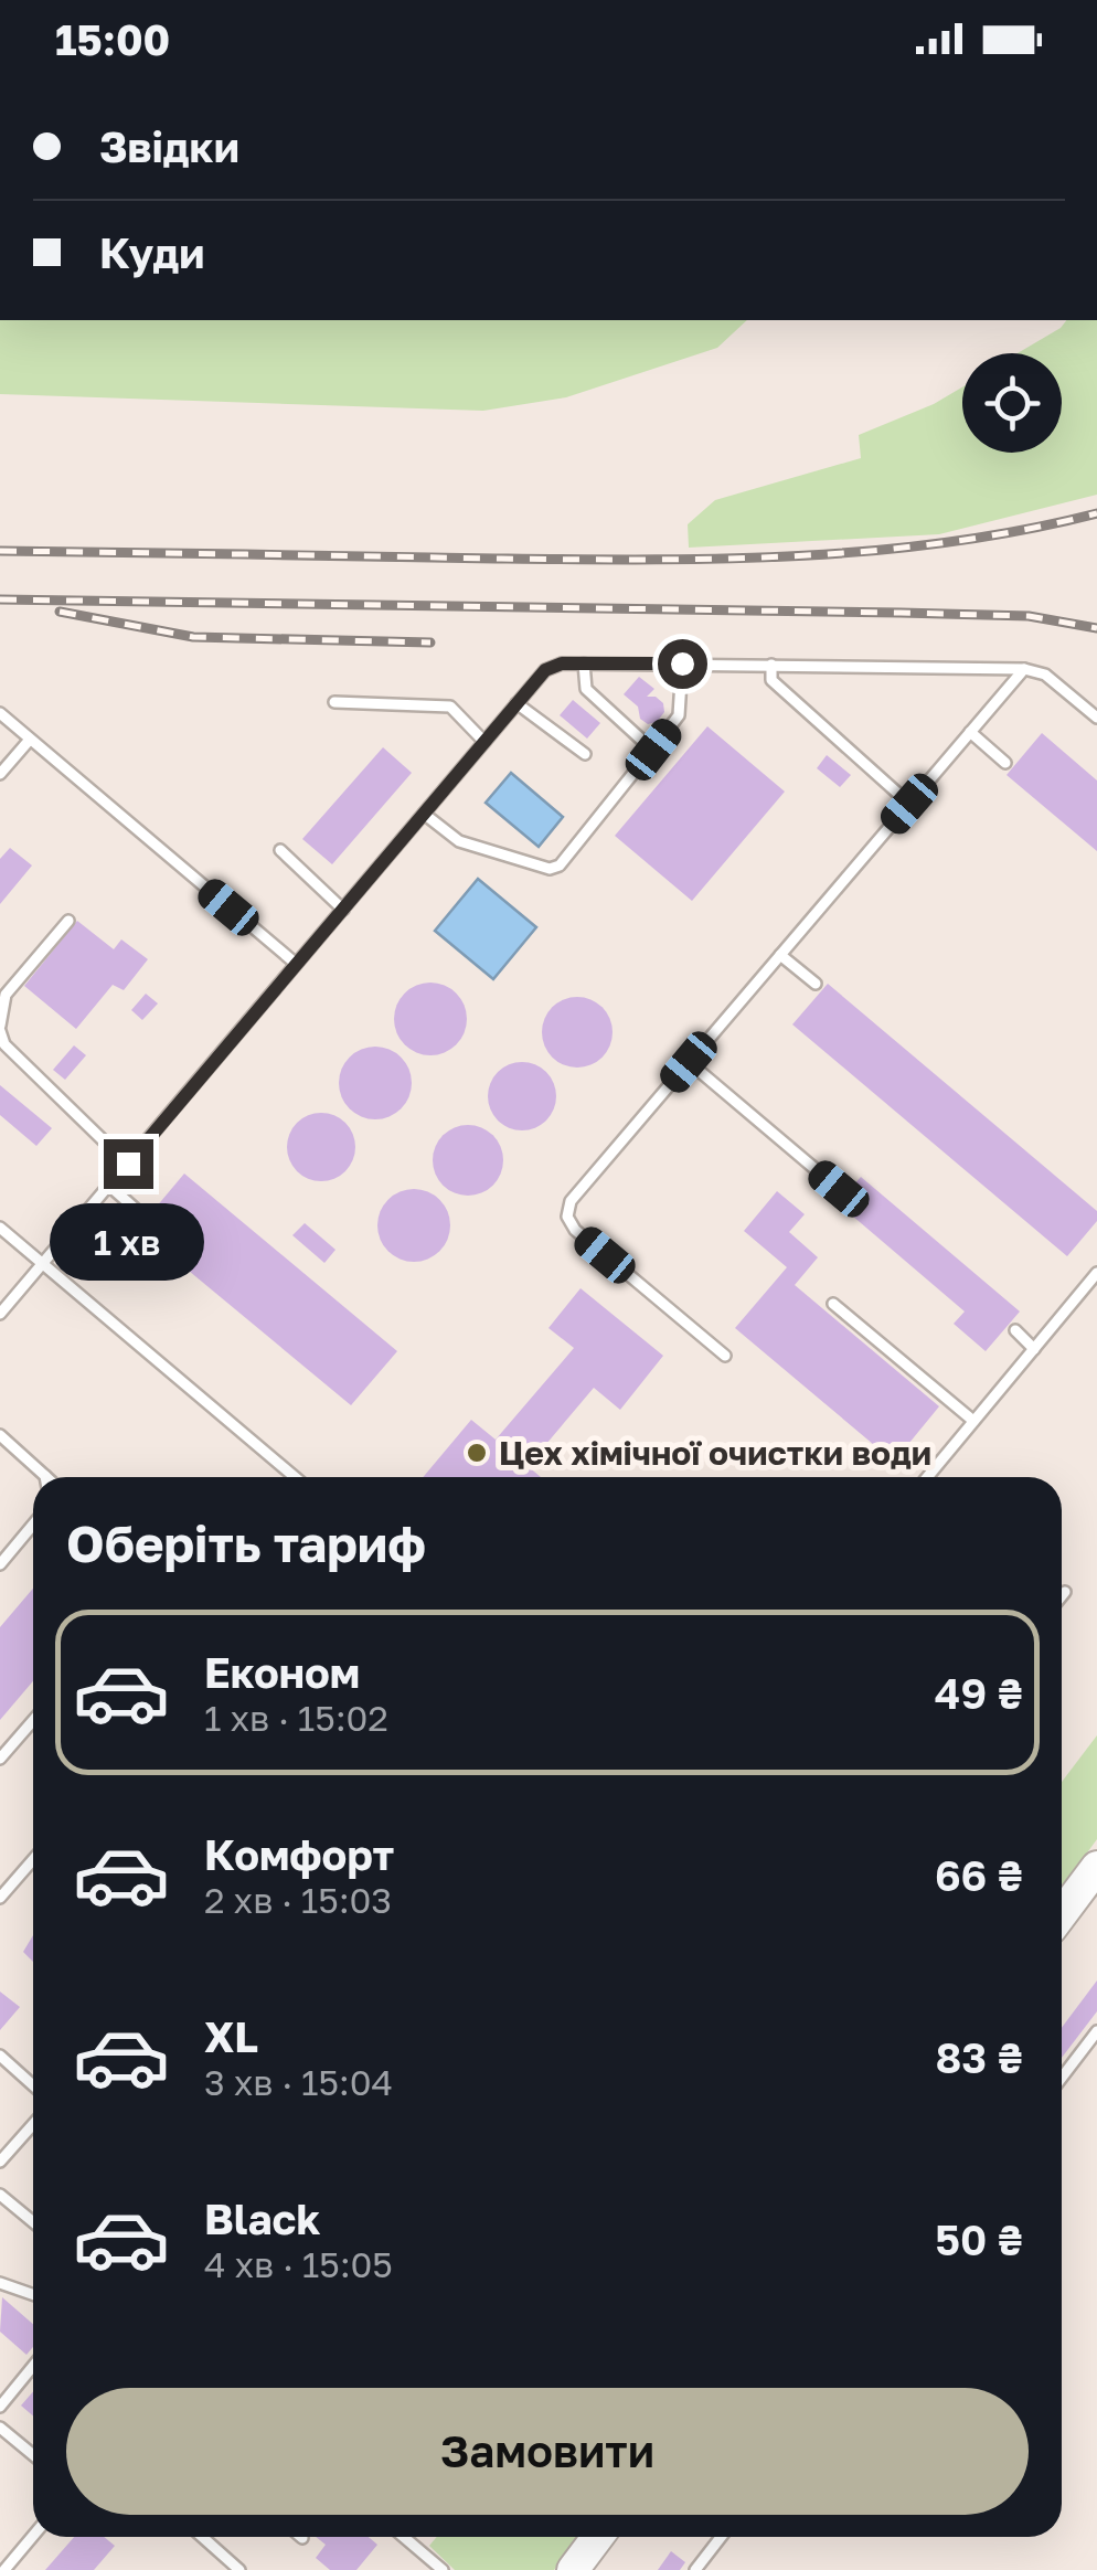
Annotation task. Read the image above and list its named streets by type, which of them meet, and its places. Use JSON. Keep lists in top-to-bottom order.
{
  "places": ["Цех хімічної очистки води"],
  "page": {
    "status": "15:00",
    "banner": ["Звідки", "Куди"],
    "bubble": "1 хв",
    "heading": "Оберіть тариф",
    "list": [
      {
        "name": "Економ",
        "note": "1 хв · 15:02",
        "value": "49 ₴"
      },
      {
        "name": "Комфорт",
        "note": "2 хв · 15:03",
        "value": "66 ₴"
      },
      {
        "name": "XL",
        "note": "3 хв · 15:04",
        "value": "83 ₴"
      },
      {
        "name": "Black",
        "note": "4 хв · 15:05",
        "value": "50 ₴"
      }
    ],
    "buttons": "Замовити"
  }
}
